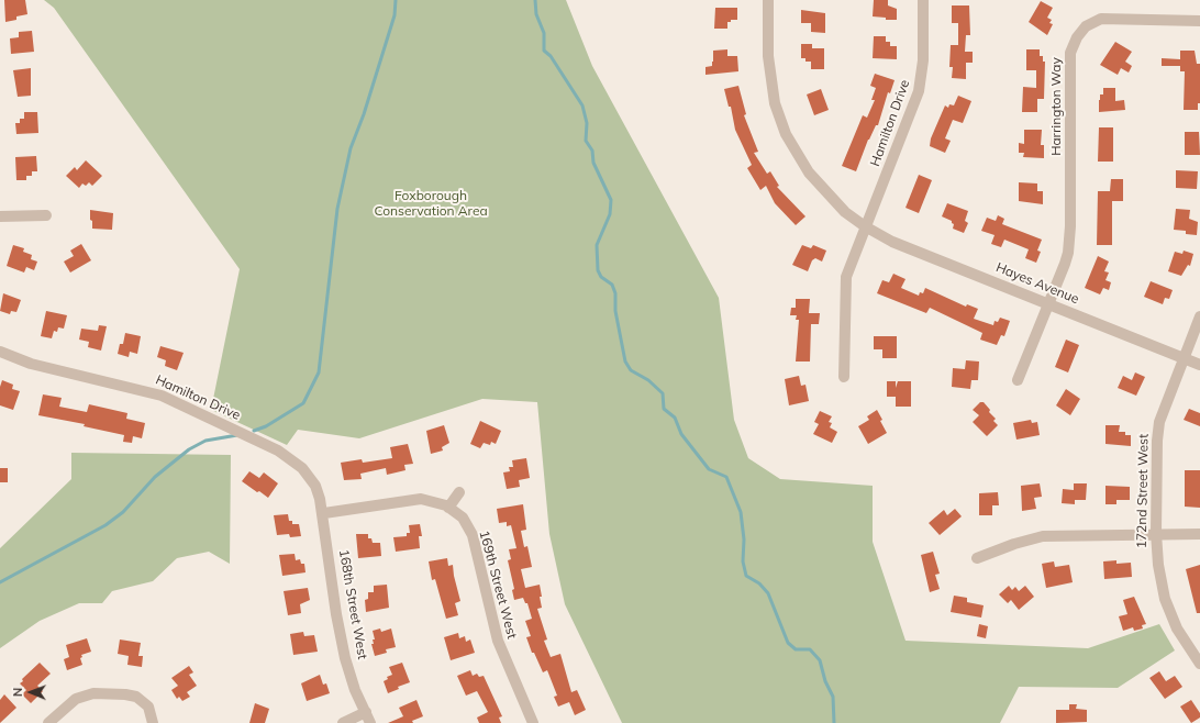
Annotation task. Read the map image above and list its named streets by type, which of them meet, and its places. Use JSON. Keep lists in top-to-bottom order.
{
  "streets": {
    "street": [
      "Harrington Way",
      "Hamilton Drive",
      "Hayes Avenue",
      "172nd Street West",
      "169th Street West",
      "168th Street West"
    ]
  },
  "crossings": [
    ["Harrington Way", "Hayes Avenue"],
    ["Hamilton Drive", "Hayes Avenue"],
    ["Hamilton Drive", "169th Street West"],
    ["Hamilton Drive", "168th Street West"],
    ["Hayes Avenue", "172nd Street West"],
    ["169th Street West", "168th Street West"]
  ],
  "parks": ["Foxborough Conservation Area"],
  "north": "left"
}
